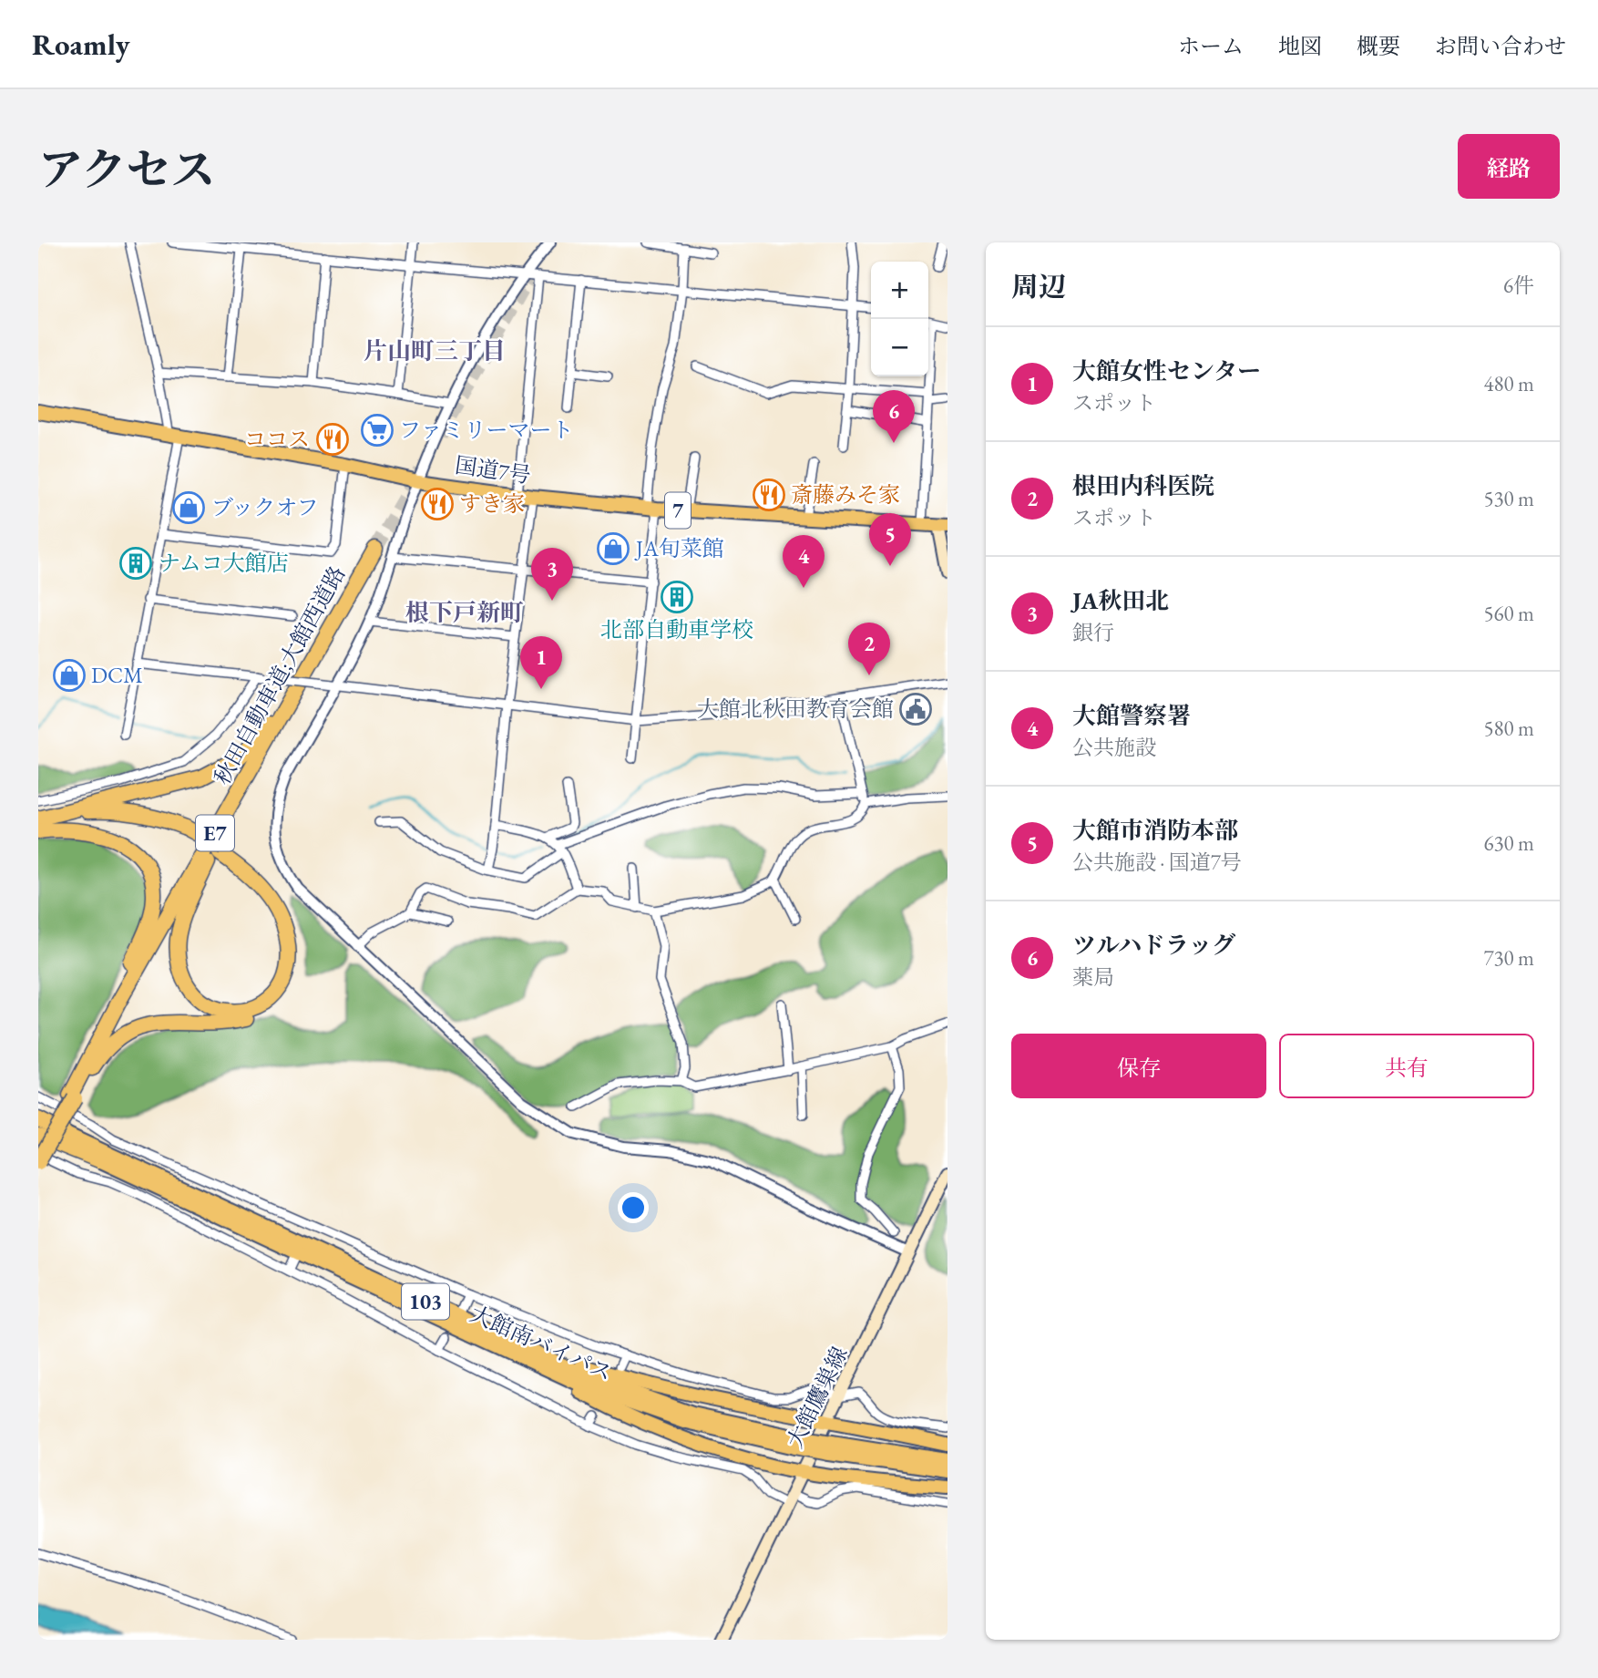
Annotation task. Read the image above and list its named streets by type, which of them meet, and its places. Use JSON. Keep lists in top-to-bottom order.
{
  "streets": {
    "highway": [
      "国道7号",
      "7",
      "秋田自動車道;大館西道路",
      "E7",
      "103",
      "大館南バイパス"
    ],
    "main road": ["大館鷹巣線"]
  },
  "districts": ["片山町三丁目", "根下戸新町"],
  "places": {
    "supermarket": ["ファミリーマート"],
    "restaurant": ["ココス", "斎藤みそ家", "すき家"],
    "shop": ["ブックオフ", "JA旬菜館", "DCM"],
    "building": ["ナムコ大館店", "北部自動車学校"],
    "public building": ["大館北秋田教育会館"]
  },
  "page": {
    "header": "Roamly",
    "nav": [
      "ホーム",
      "地図",
      "概要",
      "お問い合わせ"
    ],
    "title": "アクセス",
    "buttons": [
      "経路",
      ["保存", "共有"]
    ],
    "heading": ["周辺", "6件"],
    "map_buttons": ["+", "−"],
    "list": [
      {
        "mark": "1",
        "name": "大館女性センター",
        "note": "スポット",
        "value": "480 m"
      },
      {
        "mark": "2",
        "name": "根田内科医院",
        "note": "スポット",
        "value": "530 m"
      },
      {
        "mark": "3",
        "name": "JA秋田北",
        "note": "銀行",
        "value": "560 m"
      },
      {
        "mark": "4",
        "name": "大館警察署",
        "note": "公共施設",
        "value": "580 m"
      },
      {
        "mark": "5",
        "name": "大館市消防本部",
        "note": "公共施設 · 国道7号",
        "value": "630 m"
      },
      {
        "mark": "6",
        "name": "ツルハドラッグ",
        "note": "薬局",
        "value": "730 m"
      }
    ],
    "pins": [
      "6",
      "5",
      "4",
      "3",
      "2",
      "1"
    ]
  }
}
